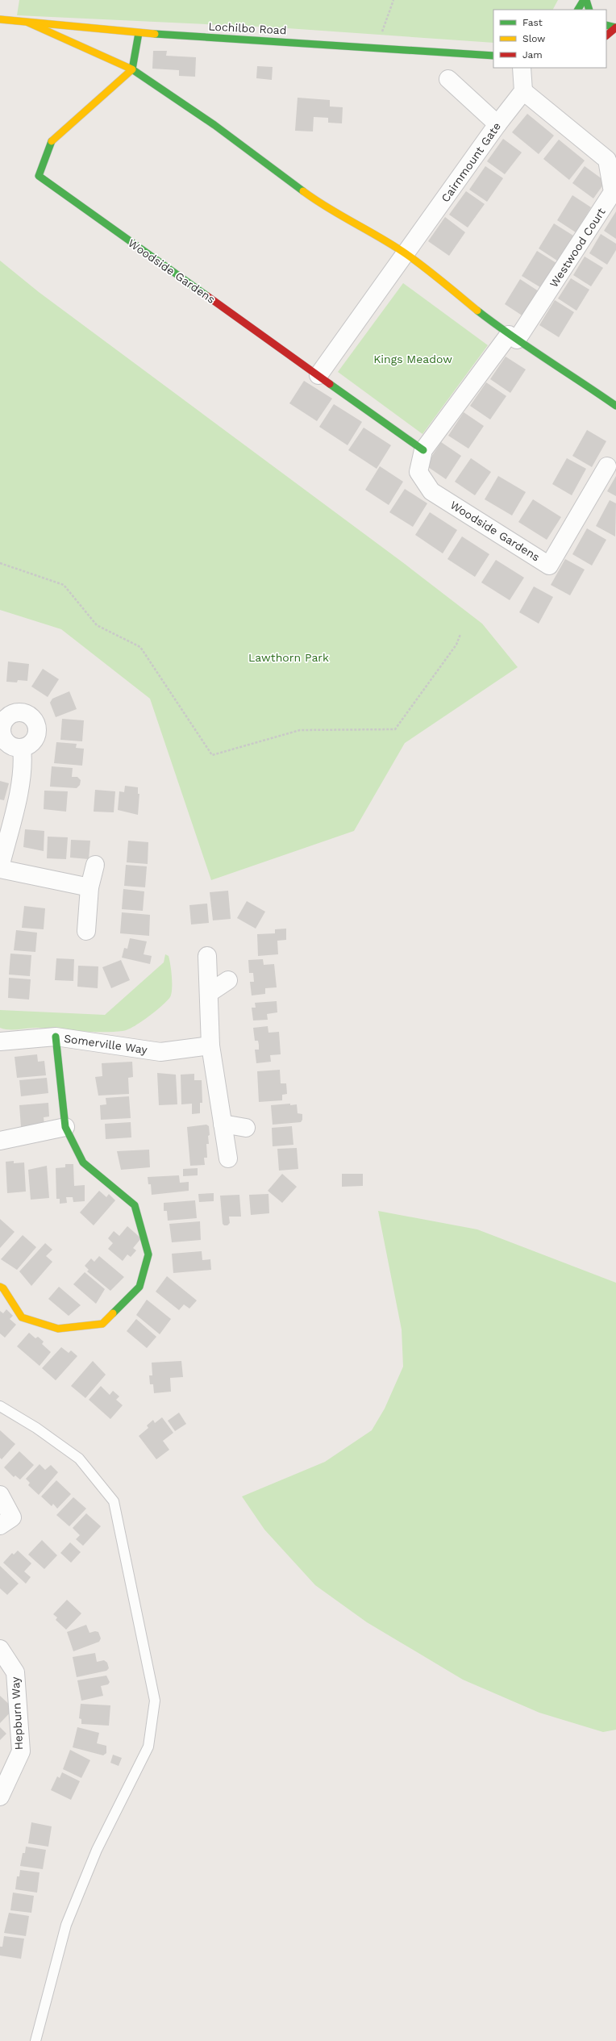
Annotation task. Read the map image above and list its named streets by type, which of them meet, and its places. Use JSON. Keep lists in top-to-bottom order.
{
  "streets": {
    "street": [
      "Lochilbo Road",
      "Cairnmount Gate",
      "Westwood Court",
      "Woodside Gardens",
      "Somerville Way",
      "Hepburn Way"
    ]
  },
  "crossings": [
    ["Cairnmount Gate", "Westwood Court"],
    ["Cairnmount Gate", "Woodside Gardens"],
    ["Westwood Court", "Woodside Gardens"]
  ],
  "parks": ["Kings Meadow", "Lawthorn Park"],
  "legend": ["Fast", "Slow", "Jam"]
}
